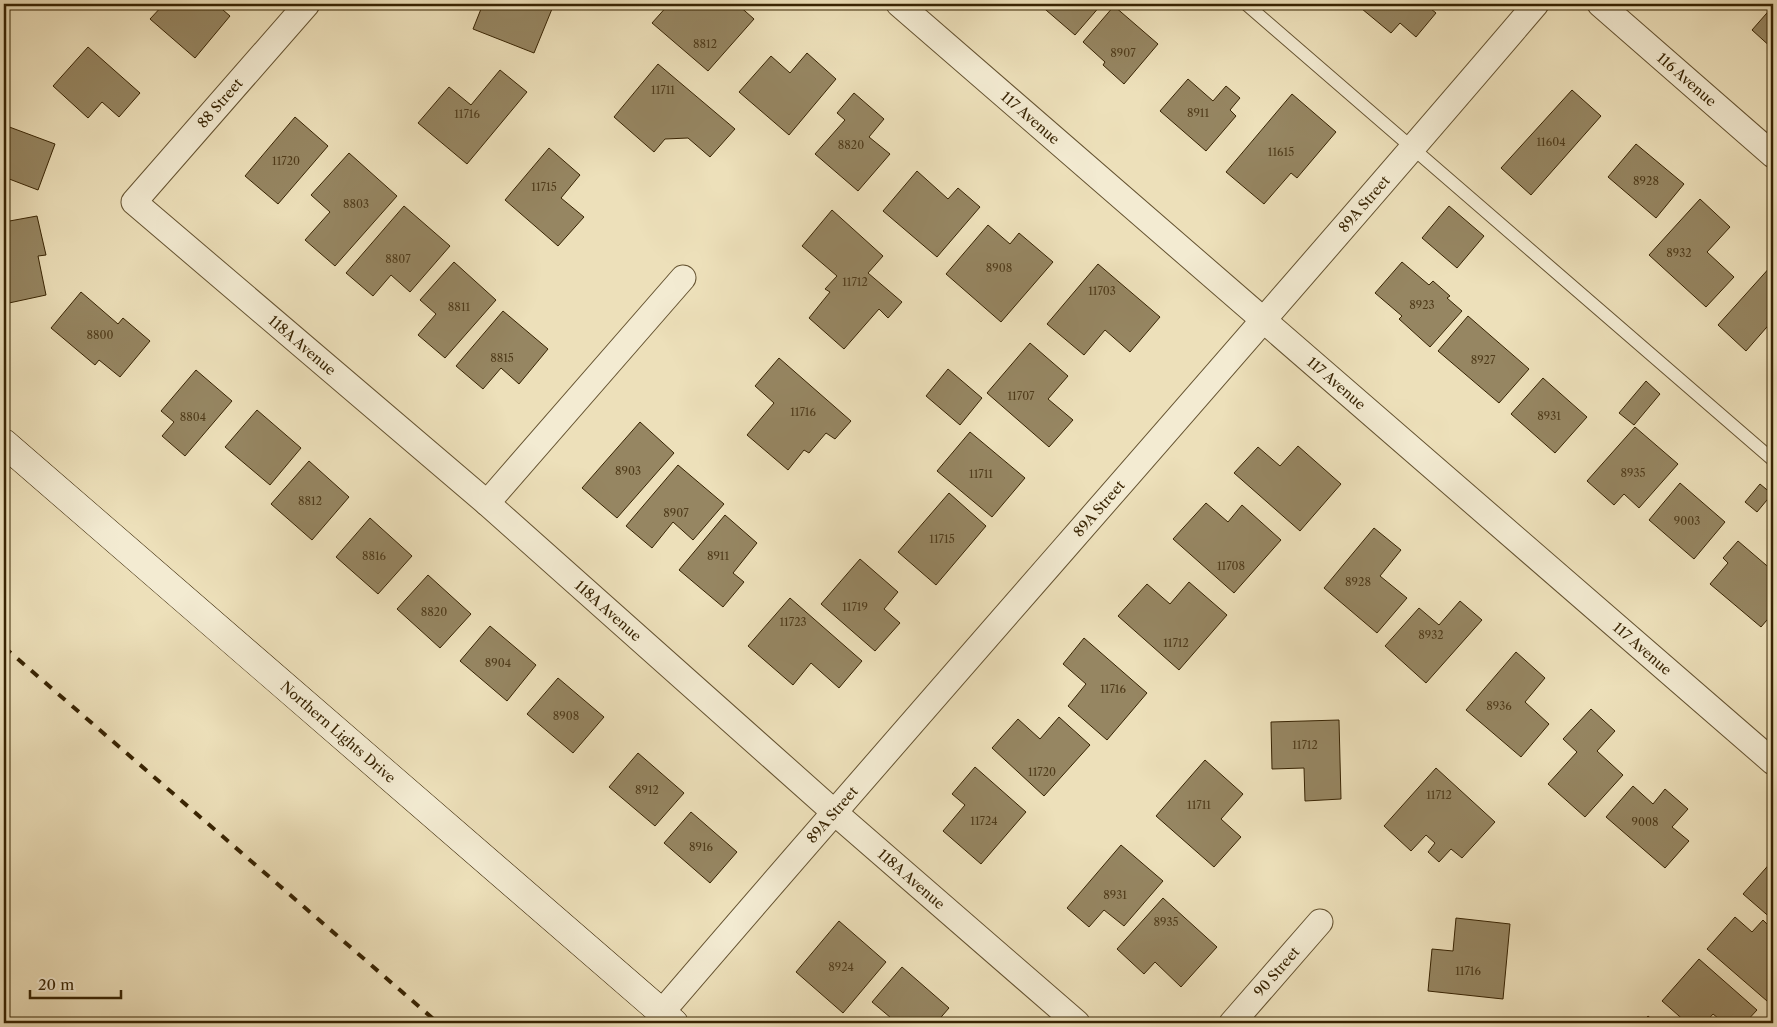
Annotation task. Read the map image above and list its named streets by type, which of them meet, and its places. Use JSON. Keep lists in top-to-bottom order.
{
  "streets": {
    "main road": ["Northern Lights Drive"],
    "street": [
      "116 Avenue",
      "88 Street",
      "117 Avenue",
      "89A Street",
      "118A Avenue",
      "90 Street"
    ]
  },
  "crossings": [
    ["88 Street", "118A Avenue"],
    ["117 Avenue", "89A Street"],
    ["89A Street", "118A Avenue"],
    ["89A Street", "Northern Lights Drive"]
  ],
  "house_numbers": [
    "8812",
    "8907",
    "11711",
    "8911",
    "11716",
    "11604",
    "8820",
    "11615",
    "11720",
    "8928",
    "11715",
    "8803",
    "8932",
    "8807",
    "8908",
    "11712",
    "11703",
    "8923",
    "8811",
    "8800",
    "8815",
    "8927",
    "11707",
    "11716",
    "8931",
    "8804",
    "8903",
    "8935",
    "11711",
    "8812",
    "8907",
    "9003",
    "11715",
    "8816",
    "8911",
    "11708",
    "8928",
    "11719",
    "8820",
    "11723",
    "8932",
    "11712",
    "8904",
    "11716",
    "8936",
    "8908",
    "11712",
    "11720",
    "8912",
    "11712",
    "11711",
    "11724",
    "9008",
    "8916",
    "8931",
    "8935",
    "8924",
    "11716"
  ],
  "scale_bar": "20 m"
}
